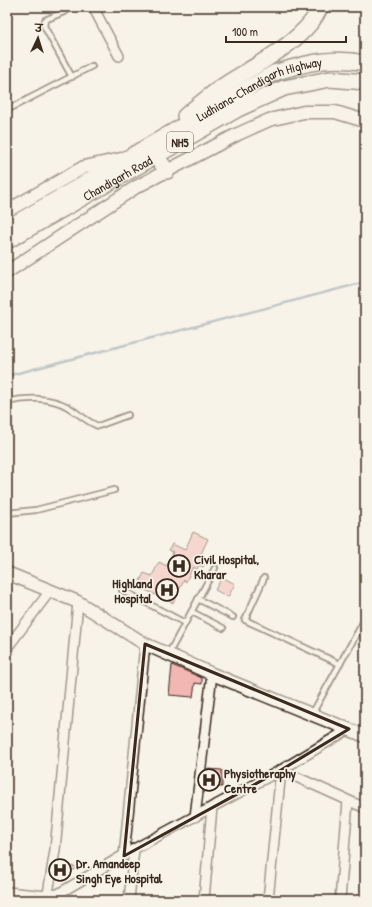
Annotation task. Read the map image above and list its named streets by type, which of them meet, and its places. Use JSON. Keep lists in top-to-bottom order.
{
  "streets": {
    "highway": ["Ludhiana-Chandigarh Highway", "NH5", "Chandigarh Road"]
  },
  "places": {
    "hospital": [
      "Civil Hospital, Kharar",
      "Highland Hospital",
      "Physiotheraphy Centre",
      "Dr. Amandeep Singh Eye Hospital"
    ]
  },
  "scale_bar": "100 m",
  "north": "top"
}
